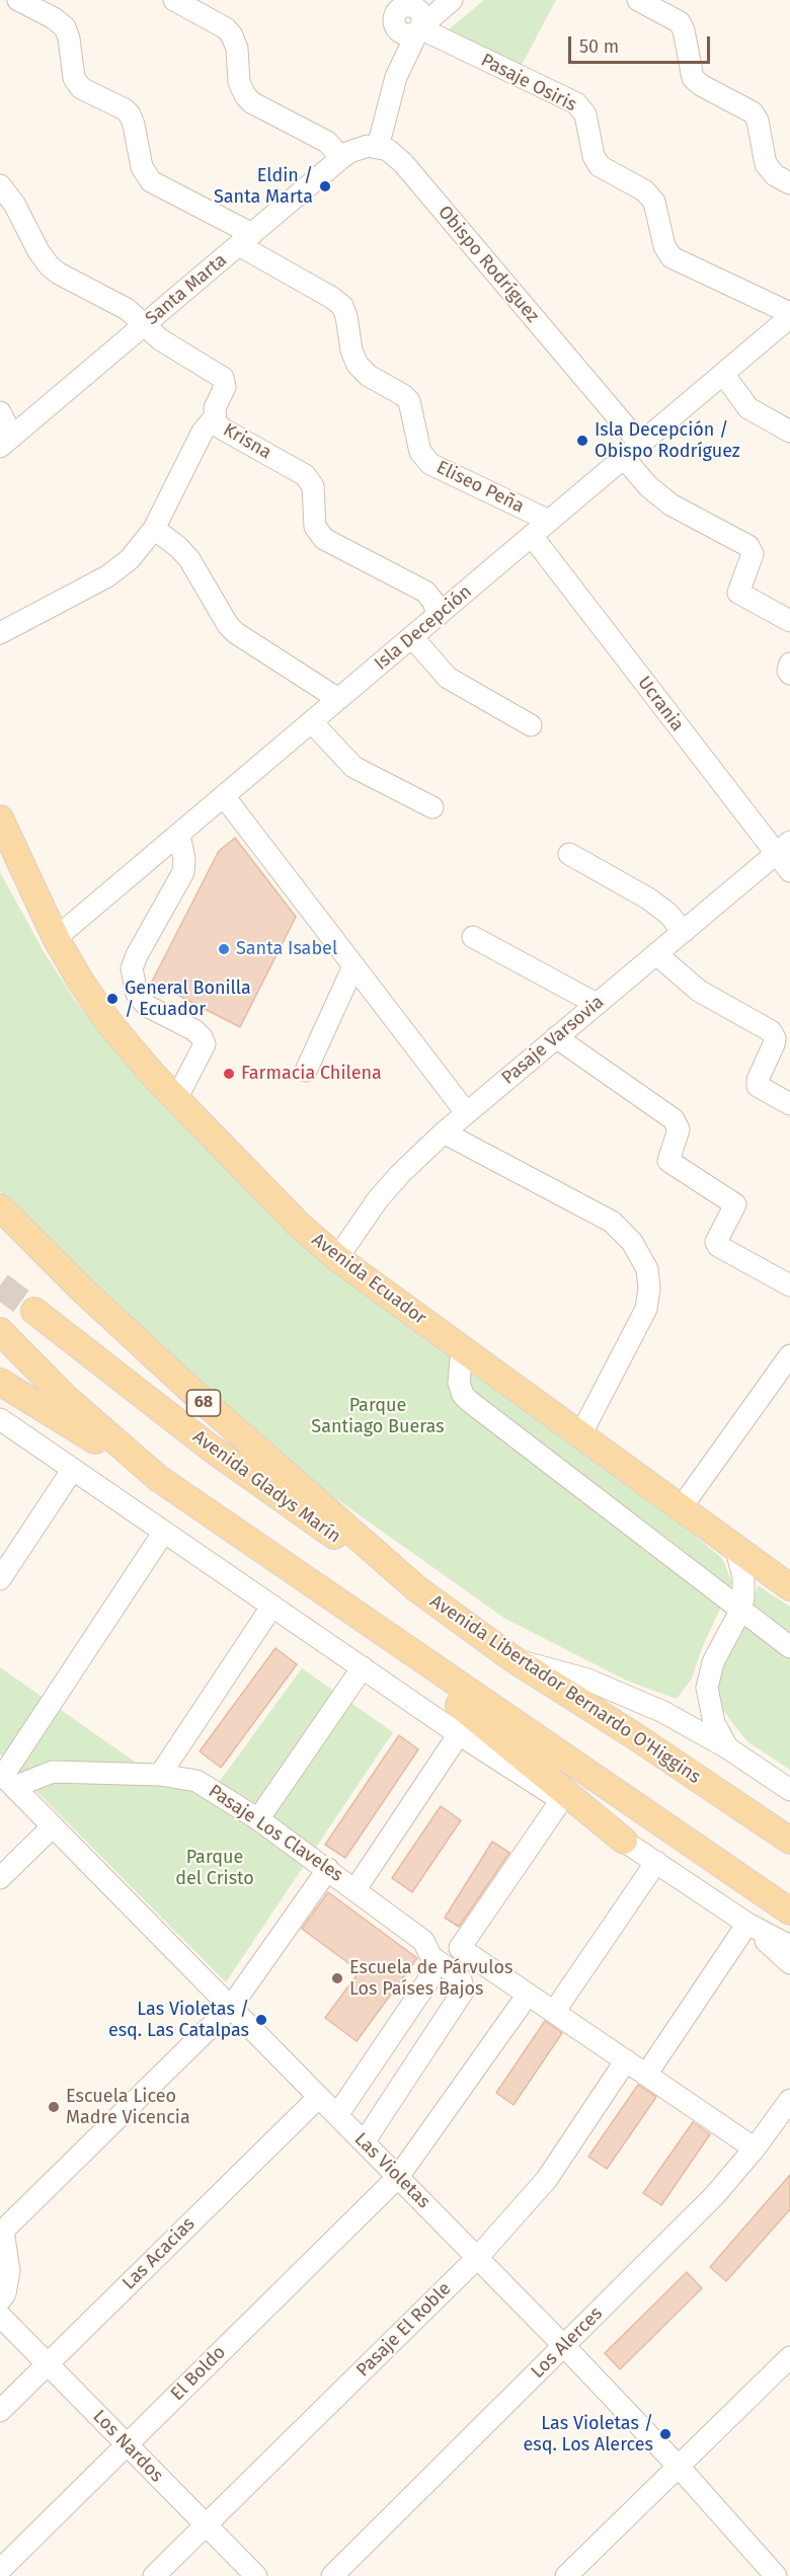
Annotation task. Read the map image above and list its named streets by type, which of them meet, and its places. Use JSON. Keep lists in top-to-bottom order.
{
  "streets": {
    "main road": [
      "Avenida Ecuador",
      "68",
      "Avenida Gladys Marín",
      "Avenida Libertador Bernardo O'Higgins"
    ],
    "street": [
      "Pasaje Osiris",
      "Obispo Rodríguez",
      "Santa Marta",
      "Krisna",
      "Eliseo Peña",
      "Isla Decepción",
      "Ucrania",
      "Pasaje Varsovia",
      "Pasaje Los Claveles",
      "Las Violetas",
      "Las Acacias",
      "Pasaje El Roble",
      "Los Alerces",
      "El Boldo",
      "Los Nardos"
    ]
  },
  "crossings": [
    ["Pasaje Osiris", "Isla Decepción"],
    ["Obispo Rodríguez", "Santa Marta"],
    ["Obispo Rodríguez", "Isla Decepción"],
    ["Santa Marta", "Krisna"],
    ["Santa Marta", "Eliseo Peña"],
    ["Krisna", "Isla Decepción"],
    ["Eliseo Peña", "Isla Decepción"],
    ["Isla Decepción", "Ucrania"],
    ["Isla Decepción", "Avenida Ecuador"],
    ["Ucrania", "Pasaje Varsovia"],
    ["Pasaje Varsovia", "Avenida Ecuador"],
    ["Avenida Gladys Marín", "Avenida Libertador Bernardo O'Higgins"],
    ["Pasaje Los Claveles", "Las Violetas"],
    ["Las Violetas", "Las Acacias"],
    ["Las Violetas", "Pasaje El Roble"],
    ["Las Violetas", "Los Alerces"],
    ["Las Violetas", "El Boldo"],
    ["Las Acacias", "Los Nardos"],
    ["Pasaje El Roble", "Los Nardos"],
    ["El Boldo", "Los Nardos"]
  ],
  "parks": ["Parque Santiago Bueras", "Parque del Cristo"],
  "places": [
    "Eldin / Santa Marta",
    "Isla Decepción / Obispo Rodríguez",
    "Santa Isabel",
    "General Bonilla / Ecuador",
    "Farmacia Chilena",
    "Escuela de Párvulos Los Países Bajos",
    "Las Violetas / esq. Las Catalpas",
    "Escuela Liceo Madre Vicencia",
    "Las Violetas / esq. Los Alerces"
  ],
  "scale_bar": "50 m"
}
